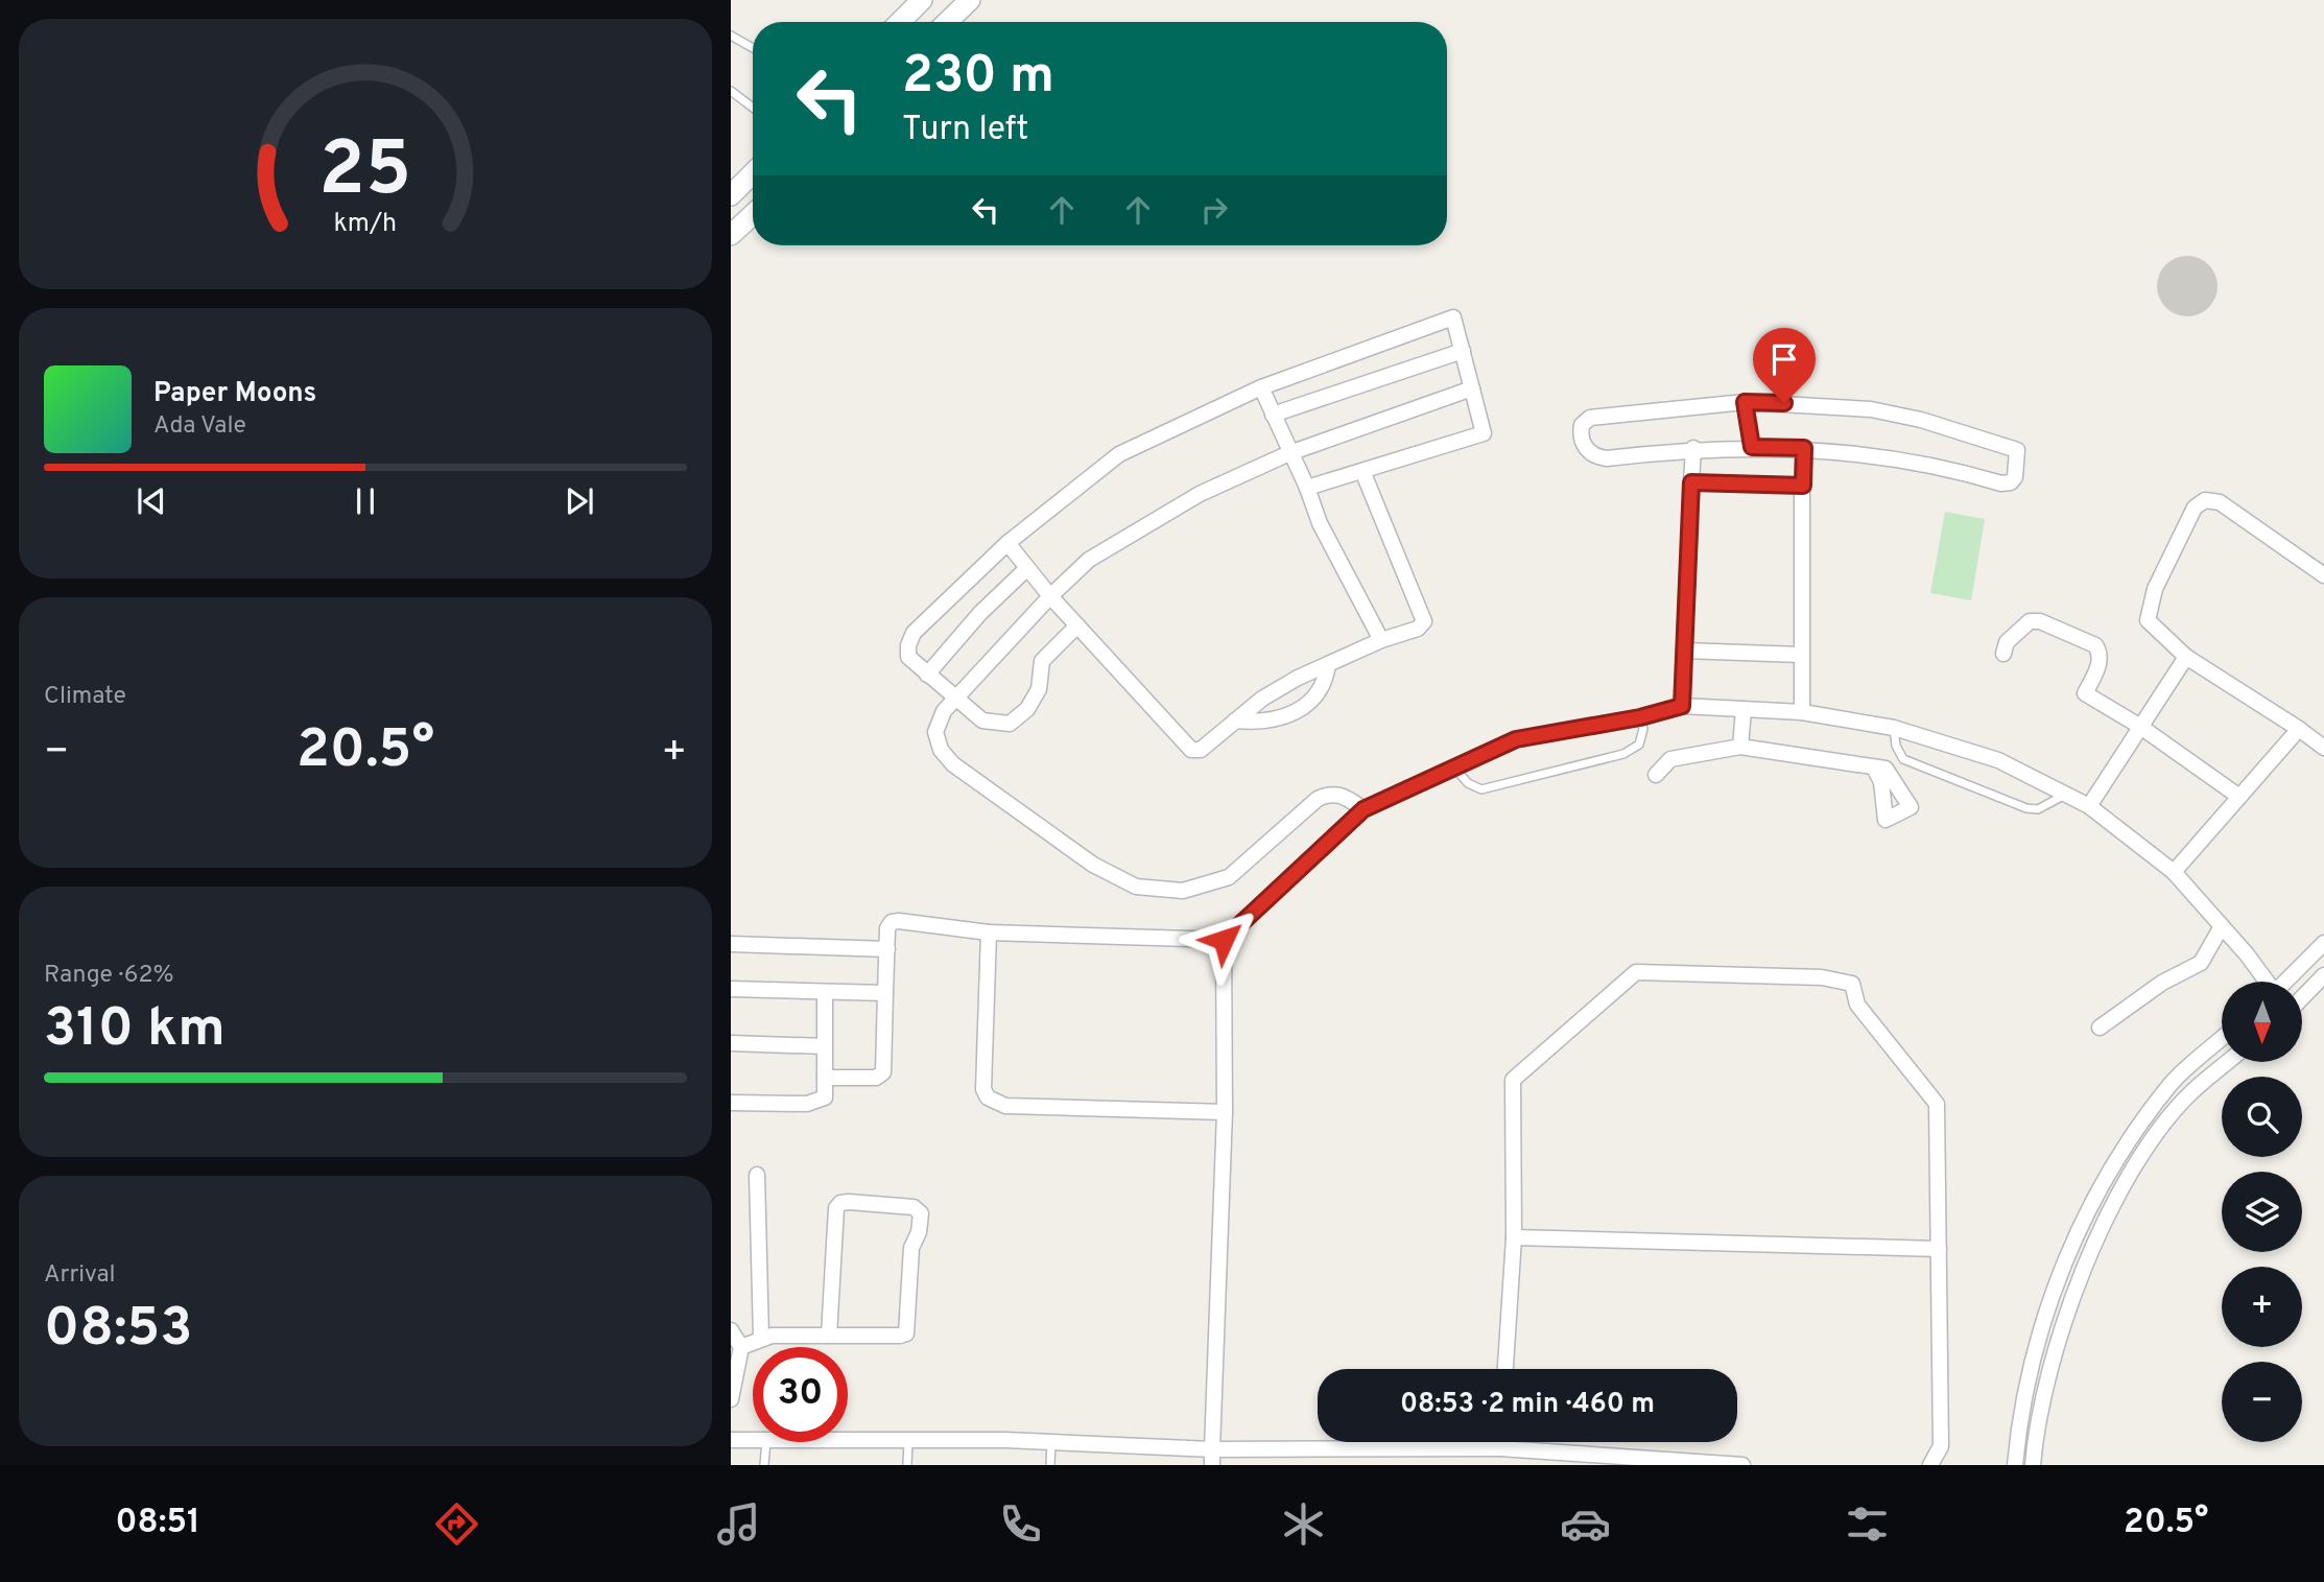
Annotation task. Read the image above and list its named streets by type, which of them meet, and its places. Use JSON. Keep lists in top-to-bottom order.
{
  "north": "bottom",
  "page": {
    "turn": ["230 m", "Turn left"],
    "song": ["Paper Moons", "Ada Vale"],
    "tile": [
      "Climate",
      ["Range · 62%", "310 km"],
      ["Arrival", "08:53"]
    ],
    "heat": ["−", "20.5°", "+"],
    "map_buttons": ["+", "−"],
    "limit": "30",
    "trip": "08:53 · 2 min · 460 m",
    "tabs": ["08:51", "20.5°"],
    "gauge": ["25", "km/h"]
  }
}
